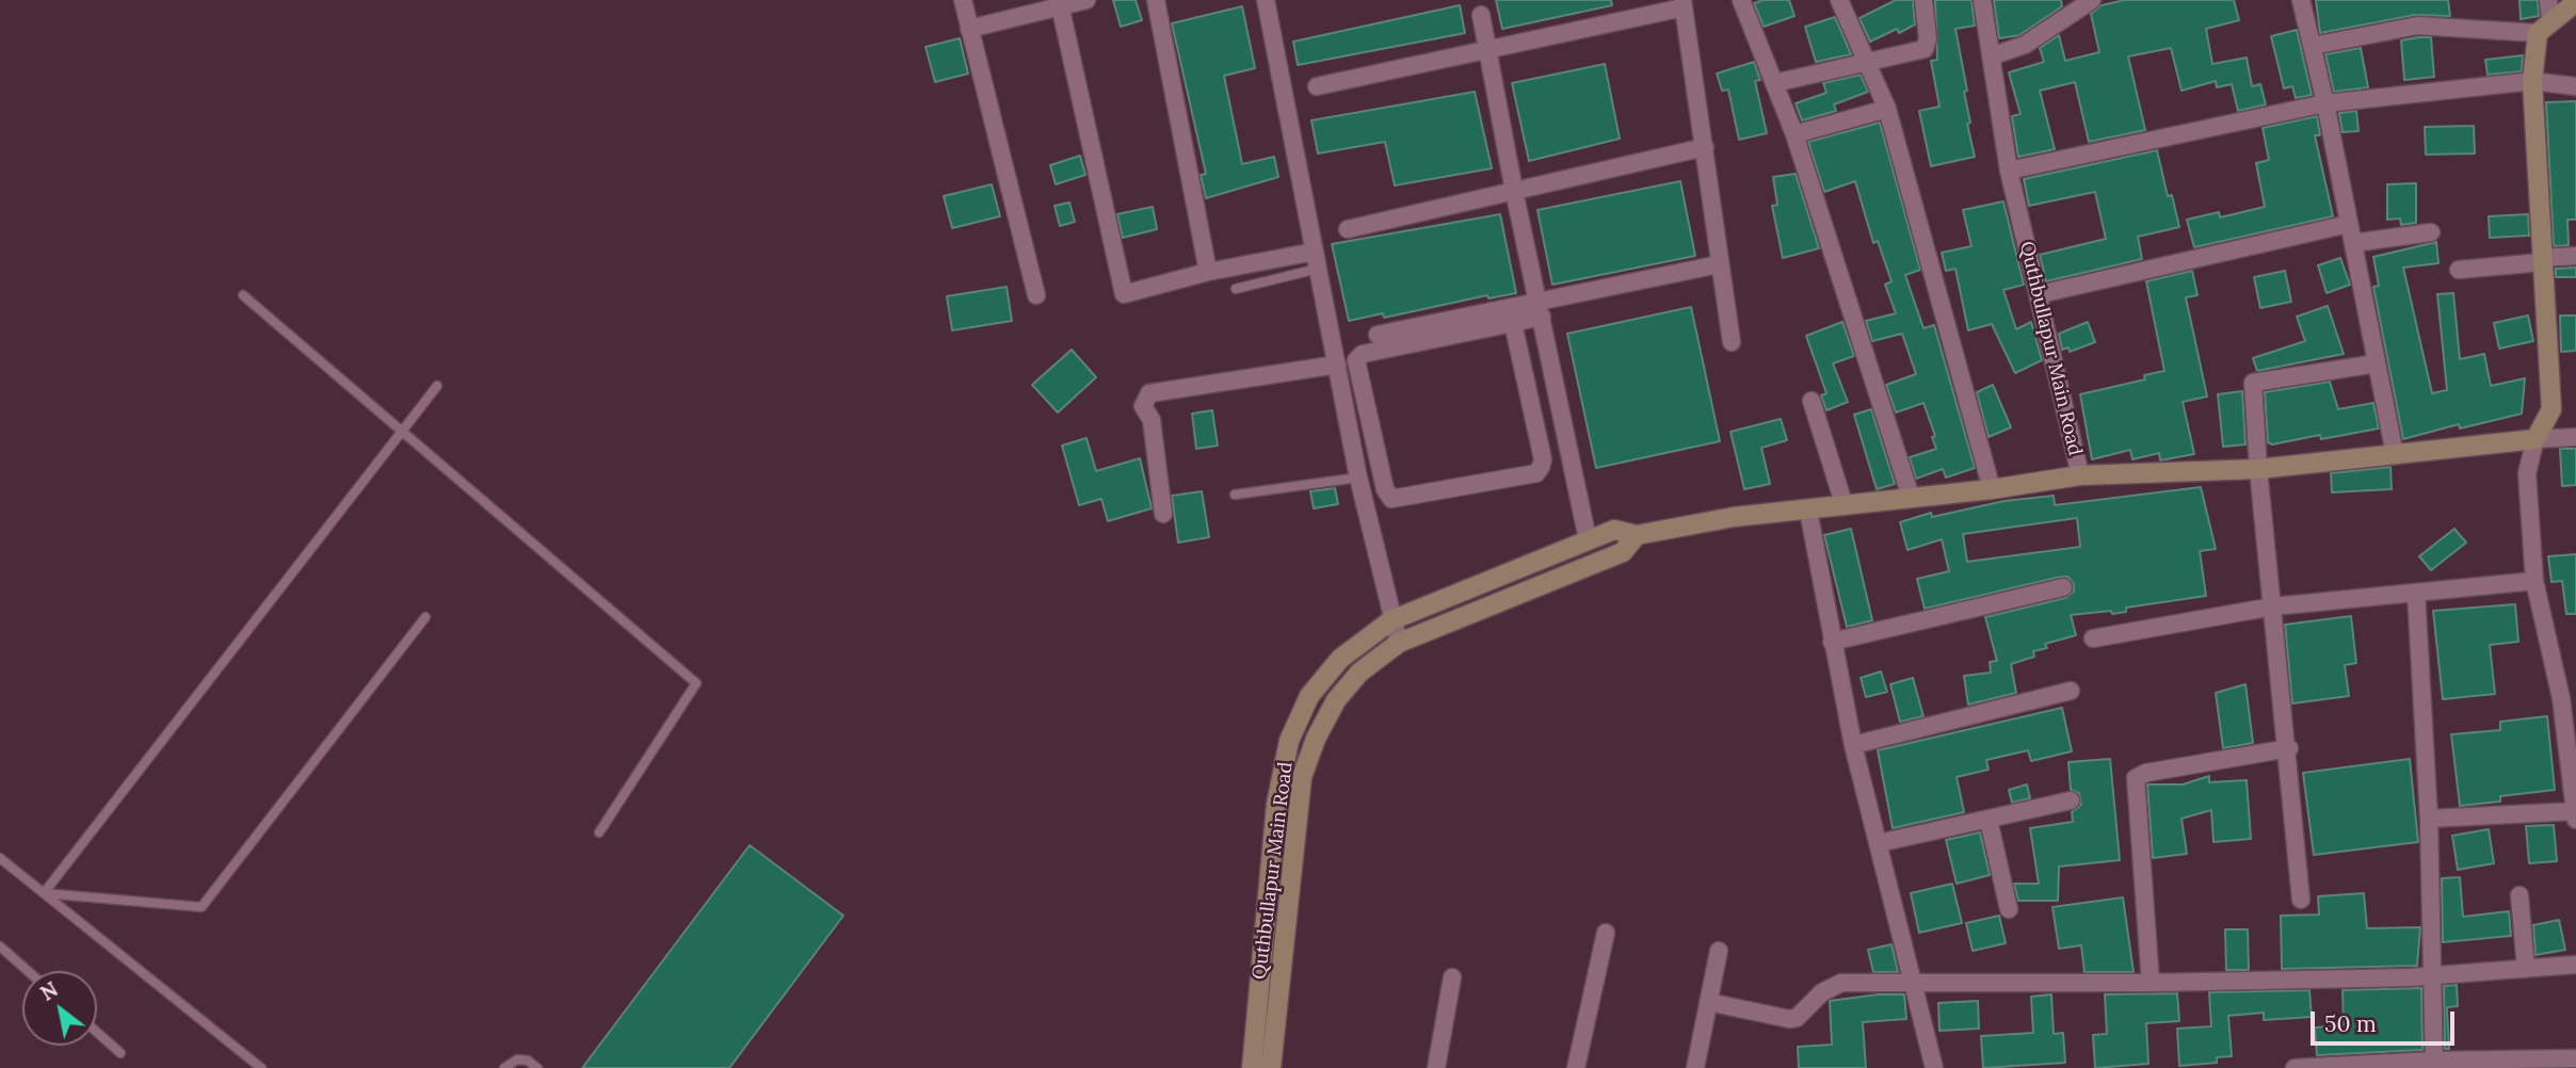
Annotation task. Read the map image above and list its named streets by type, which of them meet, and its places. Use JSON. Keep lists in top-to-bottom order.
{
  "streets": {
    "main road": ["Quthbullapur Main Road"]
  },
  "scale_bar": "50 m",
  "north": "top left"
}
